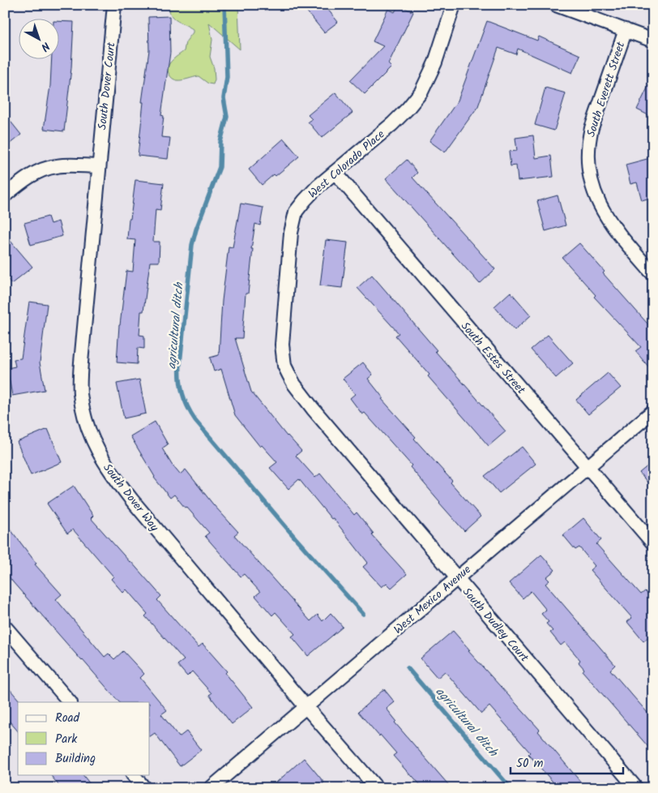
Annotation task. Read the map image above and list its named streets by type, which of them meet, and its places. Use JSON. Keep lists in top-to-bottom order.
{
  "streets": {
    "street": [
      "South Dover Court",
      "South Everett Street",
      "West Colorado Place",
      "South Estes Street",
      "South Dover Way",
      "West Mexico Avenue",
      "South Dudley Court"
    ]
  },
  "crossings": [
    ["South Dover Court", "South Dover Way"],
    ["West Colorado Place", "South Estes Street"],
    ["West Colorado Place", "South Dudley Court"],
    ["South Estes Street", "West Mexico Avenue"],
    ["South Dover Way", "West Mexico Avenue"],
    ["West Mexico Avenue", "South Dudley Court"]
  ],
  "water": ["agricultural ditch"],
  "legend": ["Road", "Park", "Building"],
  "scale_bar": "50 m",
  "north": "bottom right"
}
